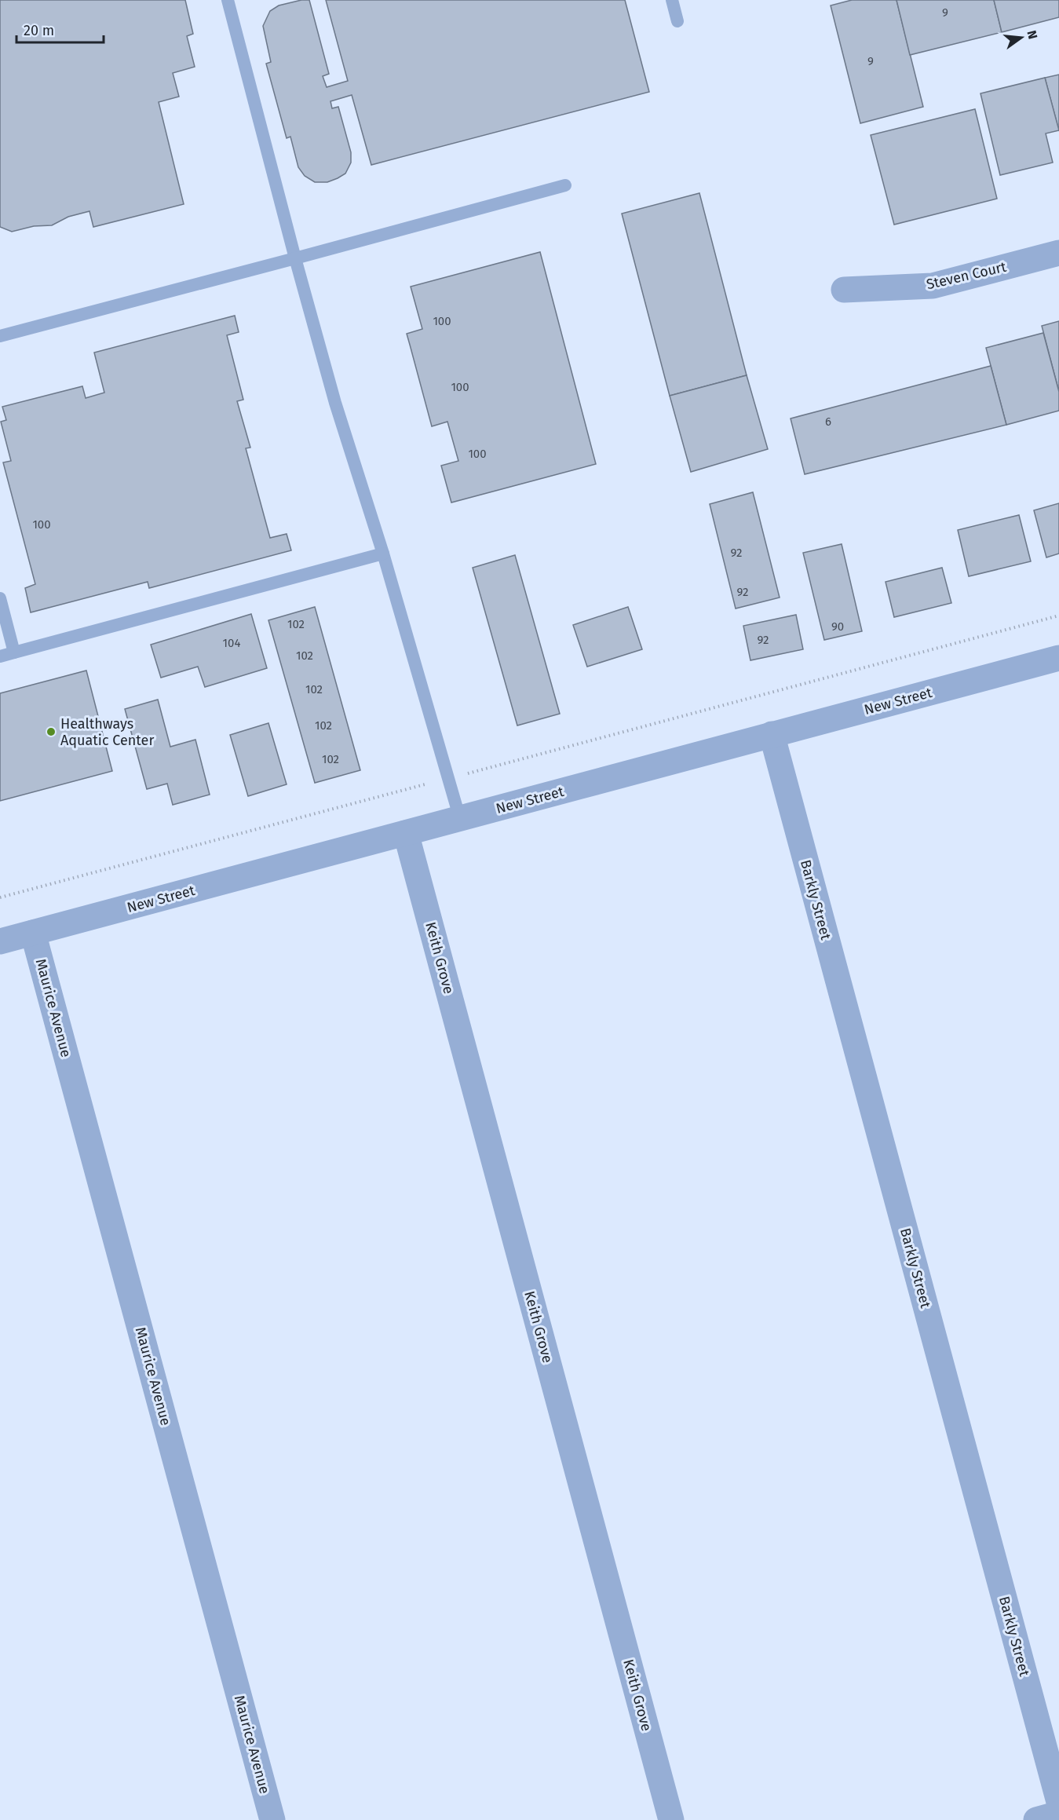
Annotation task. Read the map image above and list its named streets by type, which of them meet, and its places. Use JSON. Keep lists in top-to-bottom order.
{
  "streets": {
    "street": [
      "Steven Court",
      "New Street",
      "Barkly Street",
      "Keith Grove",
      "Maurice Avenue"
    ]
  },
  "crossings": [
    ["New Street", "Barkly Street"],
    ["New Street", "Keith Grove"],
    ["New Street", "Maurice Avenue"]
  ],
  "places": ["Healthways Aquatic Center"],
  "house_numbers": [
    "9",
    "9",
    "100",
    "100",
    "6",
    "100",
    "100",
    "92",
    "92",
    "102",
    "90",
    "92",
    "104",
    "102",
    "102",
    "102",
    "102"
  ],
  "scale_bar": "20 m",
  "north": "right"
}
